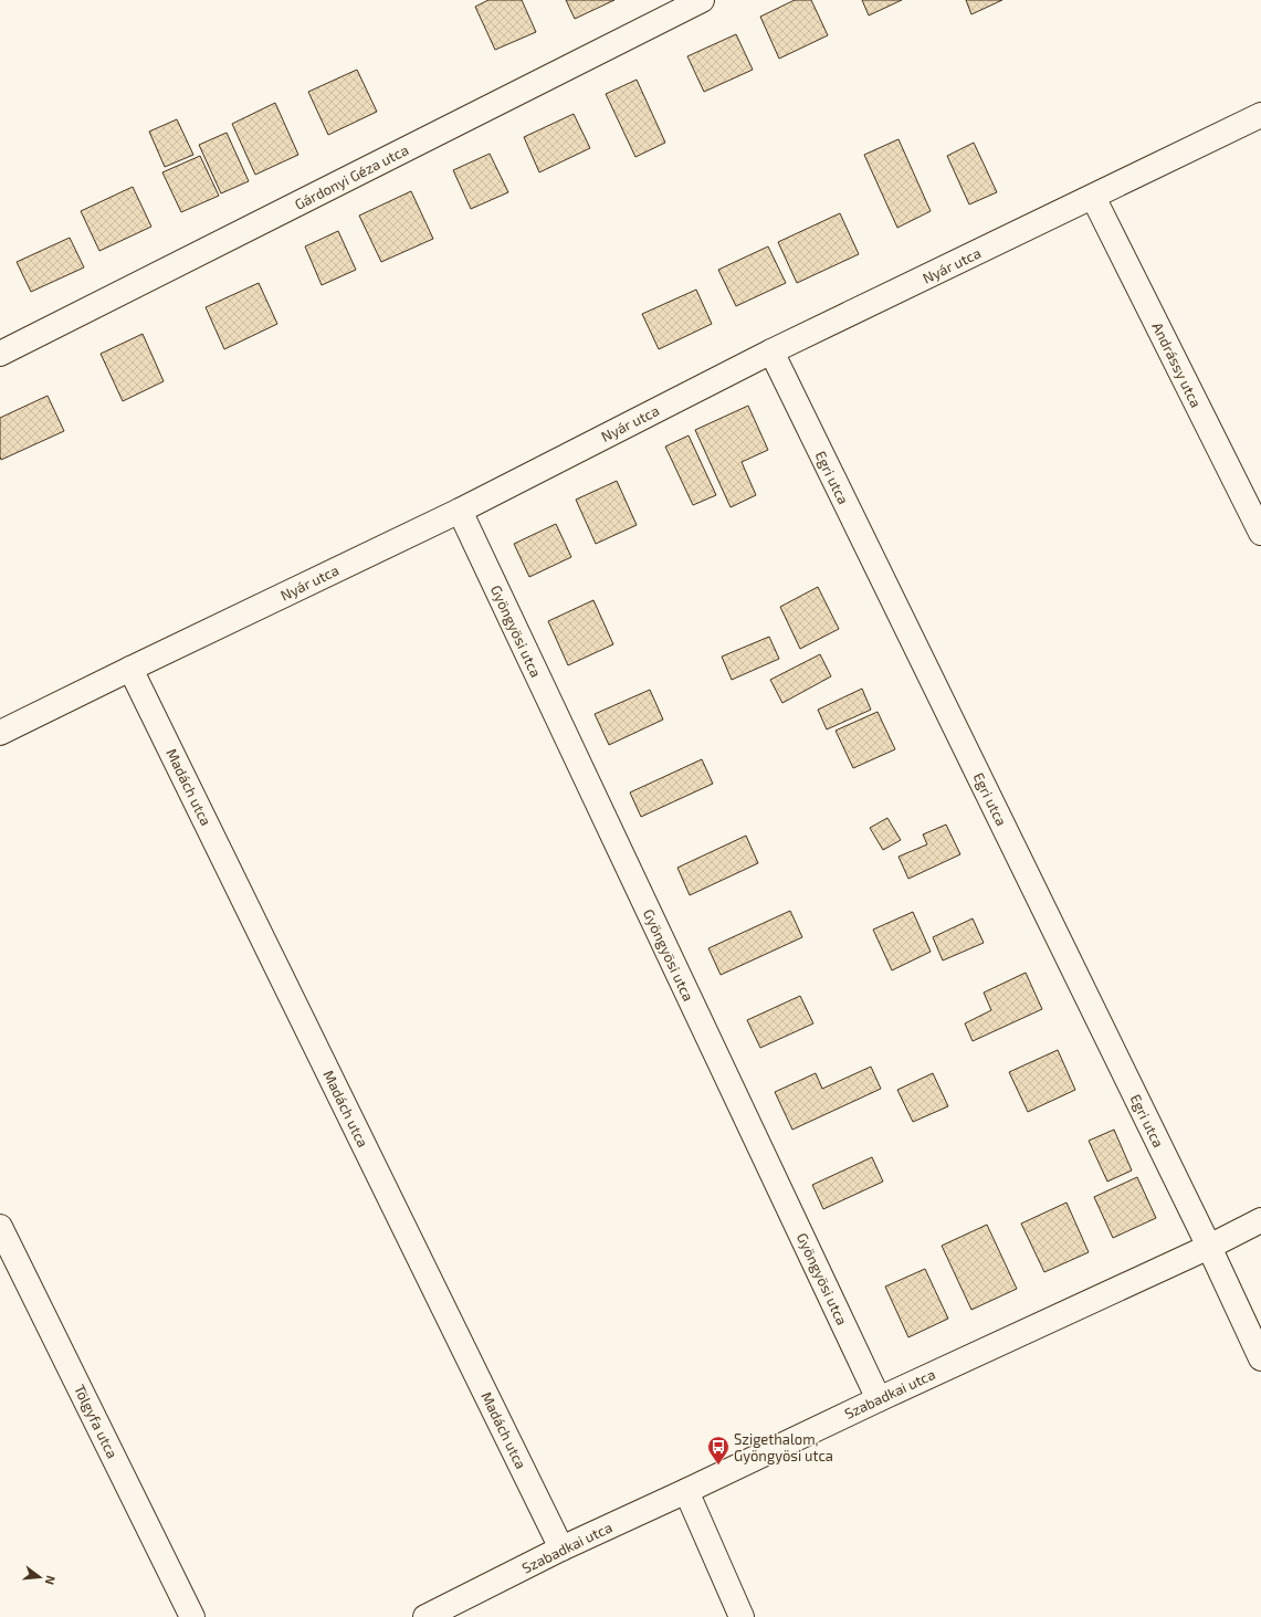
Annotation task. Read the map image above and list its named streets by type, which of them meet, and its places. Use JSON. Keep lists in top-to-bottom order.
{
  "streets": {
    "street": [
      "Gárdonyi Géza utca",
      "Nyár utca",
      "Andrássy utca",
      "Egri utca",
      "Gyöngyösi utca",
      "Madách utca",
      "Szabadkai utca",
      "Tölgyfa utca"
    ]
  },
  "crossings": [
    ["Nyár utca", "Andrássy utca"],
    ["Nyár utca", "Egri utca"],
    ["Nyár utca", "Gyöngyösi utca"],
    ["Nyár utca", "Madách utca"],
    ["Egri utca", "Szabadkai utca"],
    ["Gyöngyösi utca", "Szabadkai utca"],
    ["Madách utca", "Szabadkai utca"]
  ],
  "places": {
    "bus stop": ["Szigethalom, Gyöngyösi utca"]
  },
  "north": "right"
}
